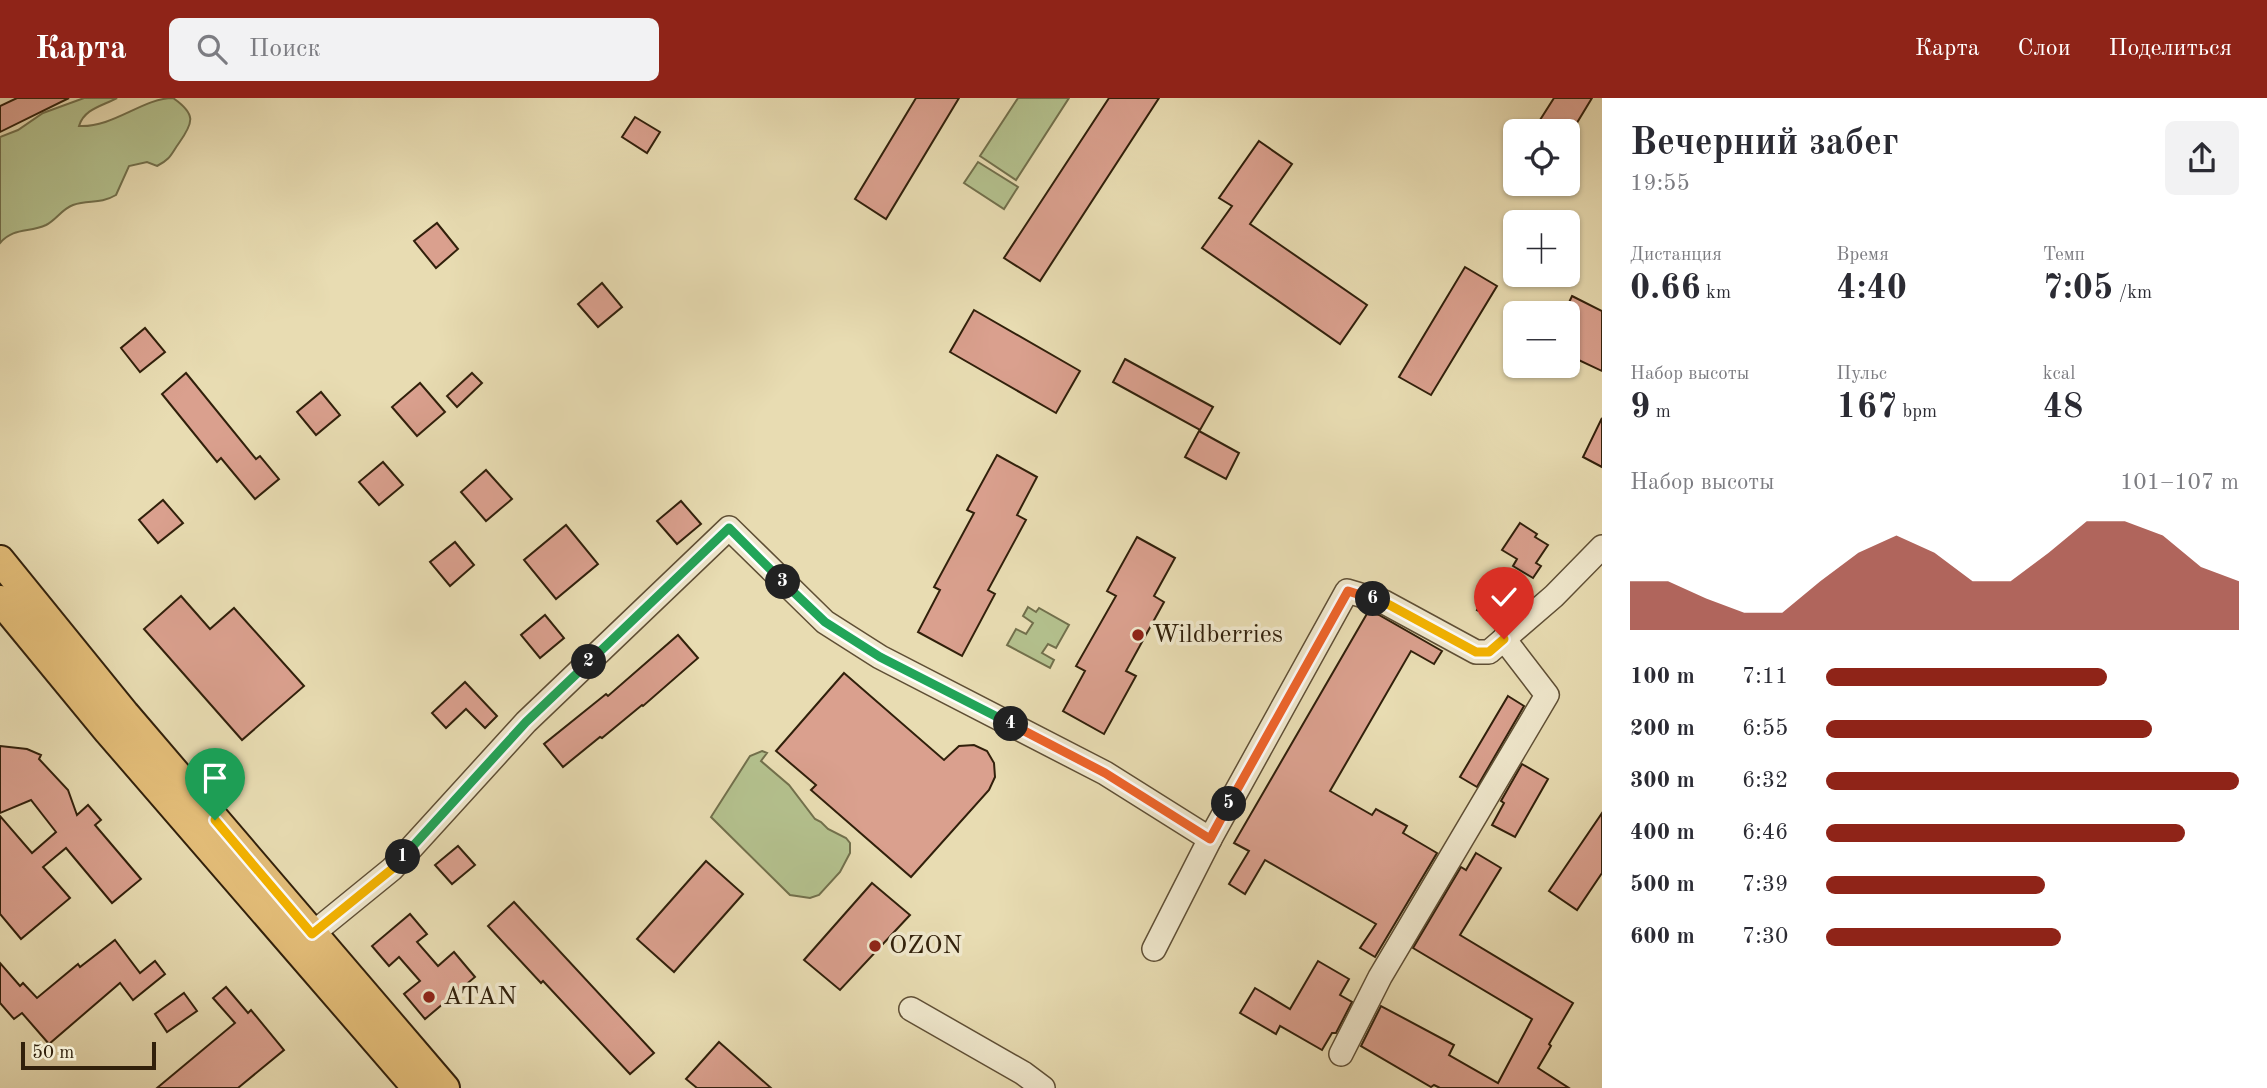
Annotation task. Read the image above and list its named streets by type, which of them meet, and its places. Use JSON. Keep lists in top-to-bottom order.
{
  "places": ["Wildberries", "OZON", "ATAN"],
  "scale_bar": "50 m",
  "page": {
    "header": "Карта",
    "search": "Поиск",
    "nav": ["Карта", "Слои", "Поделиться"],
    "heading": ["Вечерний забег", "19:55"],
    "map_buttons": ["+", "−"],
    "stats": [
      ["Дистанция", "0.66 km"],
      ["Время", "4:40"],
      ["Темп", "7:05 /km"],
      ["Набор высоты", "9 m"],
      ["Пульс", "167 bpm"],
      ["kcal", "48"]
    ],
    "chart": ["Набор высоты", "101–107 m"],
    "pins": [
      "3",
      "6",
      "2",
      "4",
      "5",
      "1"
    ],
    "list": [
      {
        "name": "100 m",
        "note": "7:11"
      },
      {
        "name": "200 m",
        "note": "6:55"
      },
      {
        "name": "300 m",
        "note": "6:32"
      },
      {
        "name": "400 m",
        "note": "6:46"
      },
      {
        "name": "500 m",
        "note": "7:39"
      },
      {
        "name": "600 m",
        "note": "7:30"
      }
    ],
    "scale": "50 m"
  }
}
